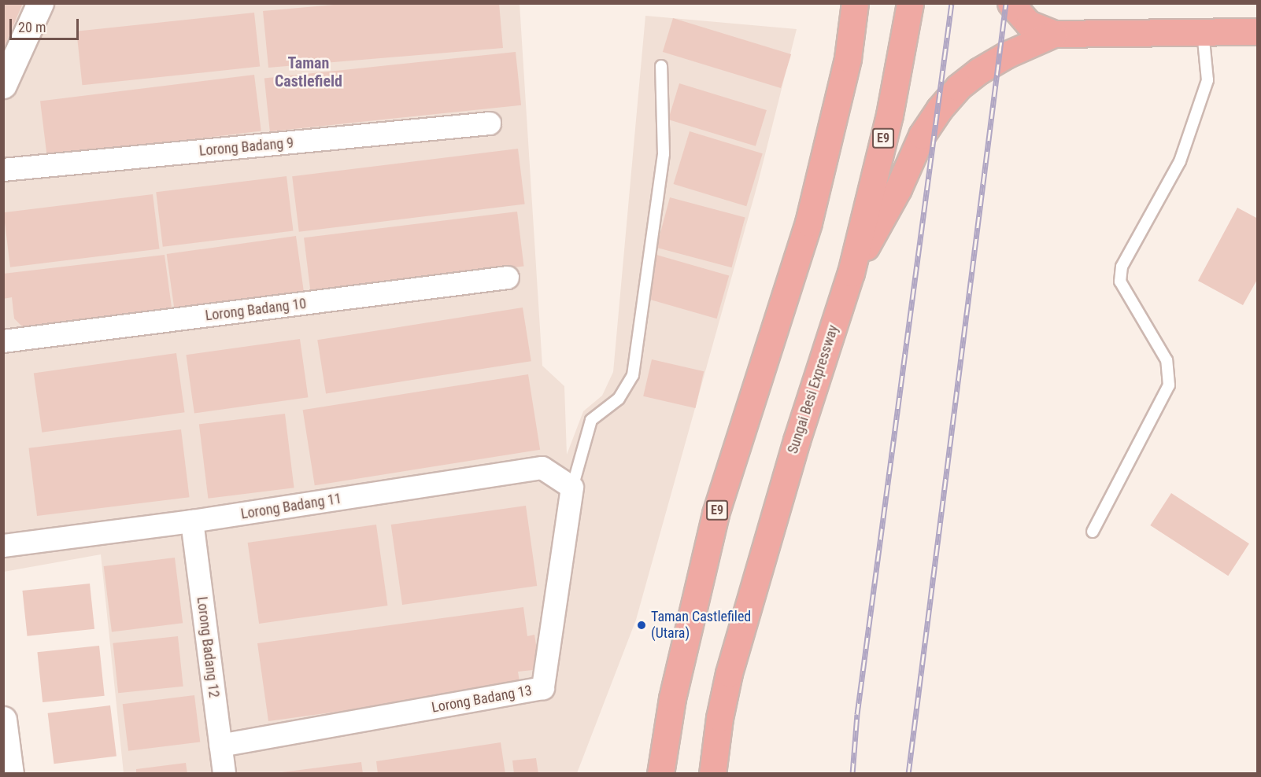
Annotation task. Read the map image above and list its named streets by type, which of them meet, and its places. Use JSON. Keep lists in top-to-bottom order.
{
  "streets": {
    "highway": ["E9", "Sungai Besi Expressway"],
    "street": [
      "Lorong Badang 9",
      "Lorong Badang 10",
      "Lorong Badang 11",
      "Lorong Badang 12",
      "Lorong Badang 13"
    ]
  },
  "crossings": [
    ["Lorong Badang 11", "Lorong Badang 12"],
    ["Lorong Badang 11", "Lorong Badang 13"],
    ["Lorong Badang 12", "Lorong Badang 13"]
  ],
  "districts": ["Taman Castlefield"],
  "places": ["Taman Castlefiled (Utara)"],
  "scale_bar": "20 m"
}
